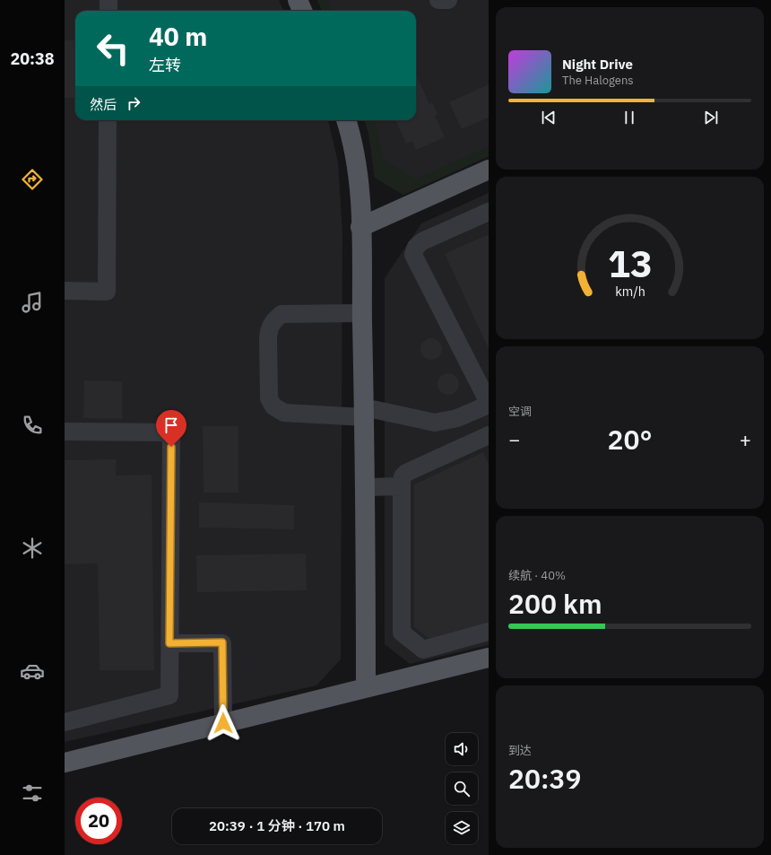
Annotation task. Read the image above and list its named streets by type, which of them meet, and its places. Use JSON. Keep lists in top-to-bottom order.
{
  "page": {
    "tabs": "20:38",
    "turn": ["40 m", "左转"],
    "song": ["Night Drive", "The Halogens"],
    "then": "然后",
    "tile": [
      "空调",
      ["续航 · 40%", "200 km"],
      ["到达", "20:39"]
    ],
    "heat": ["−", "20°", "+"],
    "limit": "20",
    "trip": "20:39 · 1 分钟 · 170 m",
    "gauge": ["13", "km/h"]
  }
}
